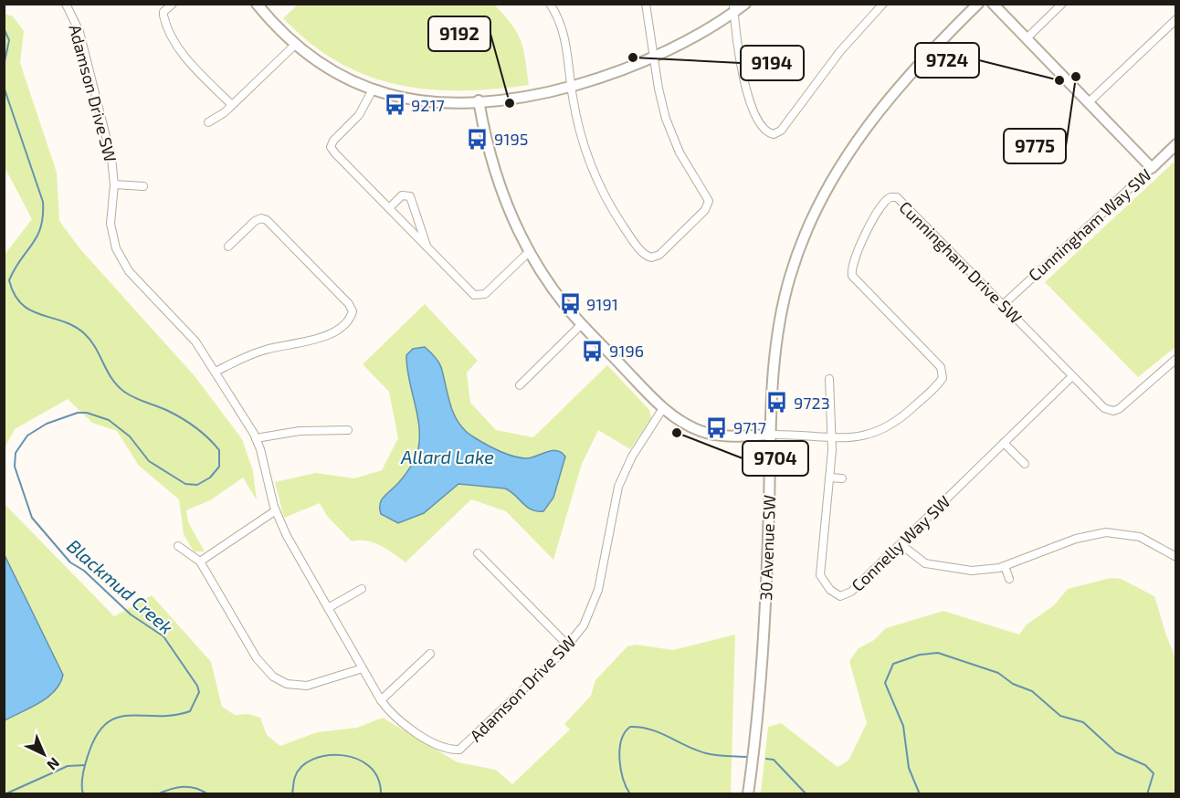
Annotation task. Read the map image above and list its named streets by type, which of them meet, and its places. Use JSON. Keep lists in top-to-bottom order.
{
  "streets": {
    "street": [
      "Adamson Drive SW",
      "Cunningham Way SW",
      "Cunningham Drive SW",
      "Connelly Way SW",
      "30 Avenue SW"
    ]
  },
  "crossings": [
    ["Cunningham Way SW", "Cunningham Drive SW"],
    ["Cunningham Drive SW", "Connelly Way SW"],
    ["Cunningham Drive SW", "30 Avenue SW"]
  ],
  "water": ["Allard Lake", "Blackmud Creek"],
  "places": {
    "other": [
      "9194",
      "9775",
      "9724",
      "9192",
      "9704"
    ],
    "bus stop": [
      "9217",
      "9195",
      "9191",
      "9196",
      "9723",
      "9717"
    ]
  },
  "north": "bottom right"
}
